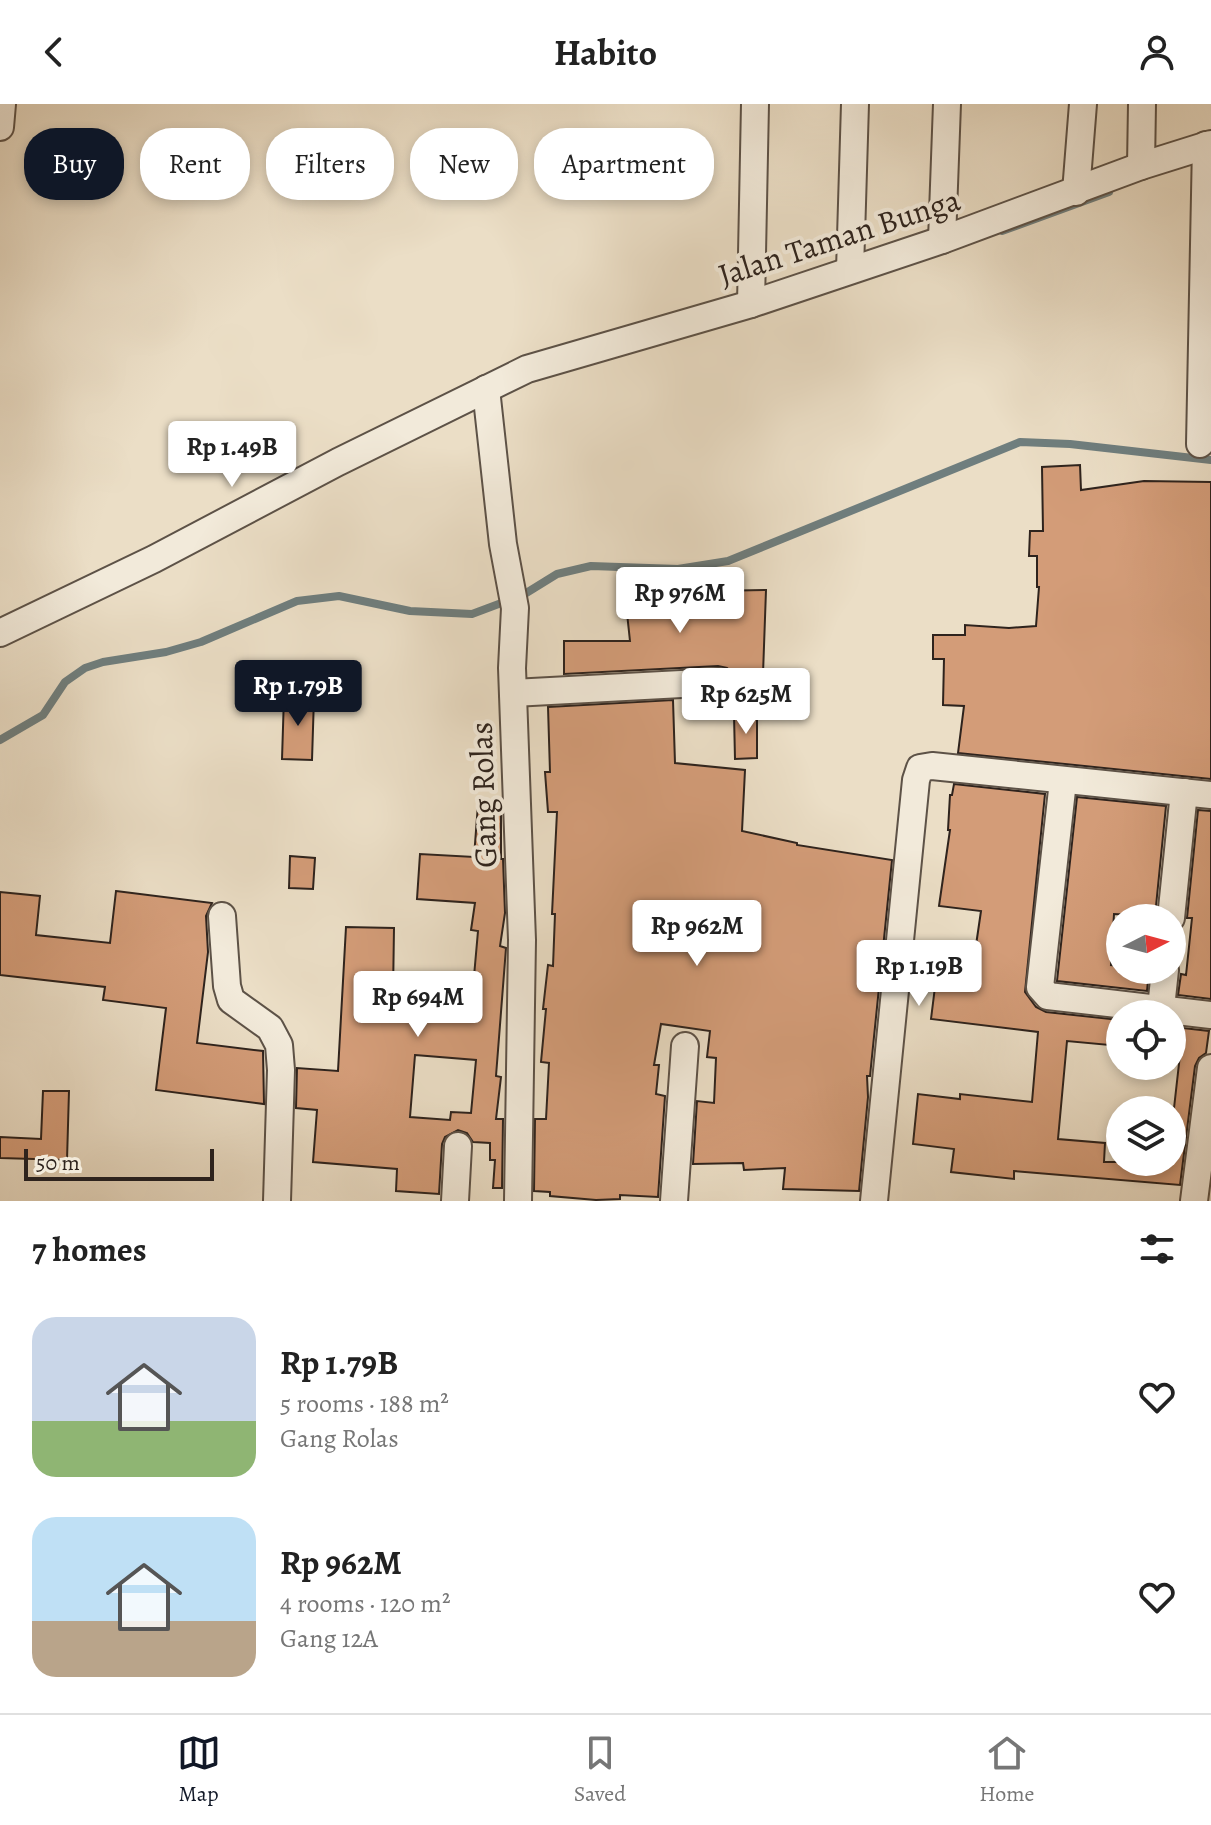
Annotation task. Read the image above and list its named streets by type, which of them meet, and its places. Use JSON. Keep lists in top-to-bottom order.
{
  "streets": {
    "street": ["Jalan Taman Bunga", "Gang Rolas"]
  },
  "crossings": [
    ["Jalan Taman Bunga", "Gang Rolas"]
  ],
  "scale_bar": "50 m",
  "north": "right",
  "page": {
    "header": "Habito",
    "chip": [
      "Buy",
      "Rent",
      "Filters",
      "New",
      "Apartment"
    ],
    "price": [
      "Rp 1.49B",
      "Rp 976M",
      "Rp 1.79B",
      "Rp 625M",
      "Rp 962M",
      "Rp 1.19B",
      "Rp 694M"
    ],
    "scale": "50 m",
    "heading": "7 homes",
    "list": [
      {
        "name": "Rp 1.79B",
        "note": "5 rooms · 188 m² · Gang Rolas"
      },
      {
        "name": "Rp 962M",
        "note": "4 rooms · 120 m² · Gang 12A"
      }
    ],
    "tabs": ["Map", "Saved", "Home"]
  }
}
